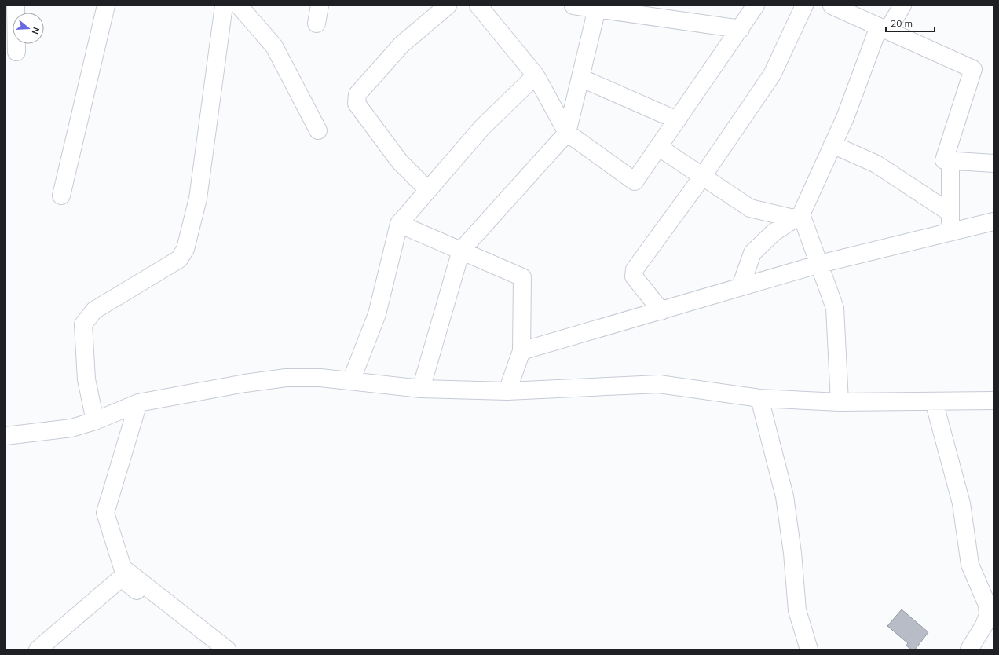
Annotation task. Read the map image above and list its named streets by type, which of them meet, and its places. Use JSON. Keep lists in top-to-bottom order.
{
  "scale_bar": "20 m",
  "north": "right"
}
